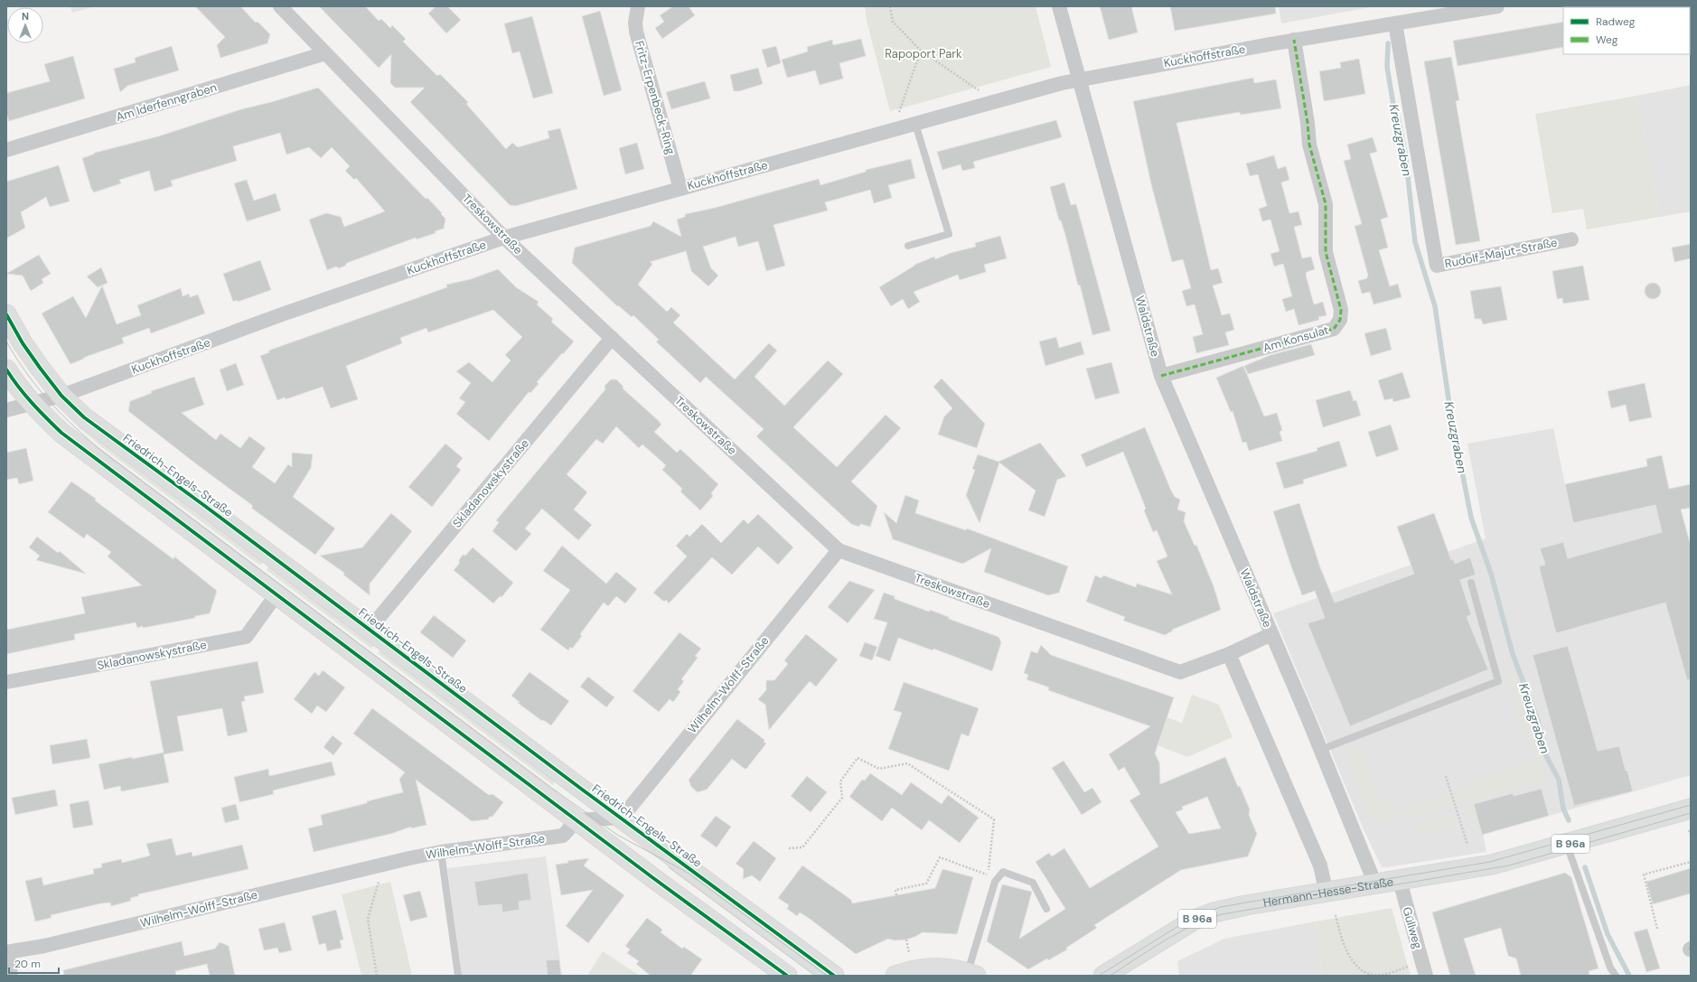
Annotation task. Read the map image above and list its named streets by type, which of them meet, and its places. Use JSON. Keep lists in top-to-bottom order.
{
  "streets": {
    "main road": ["Friedrich-Engels-Straße", "B 96a", "Hermann-Hesse-Straße"],
    "street": [
      "Kuckhoffstraße",
      "Fritz-Erpenbeck-Ring",
      "Am Iderfenngraben",
      "Treskowstraße",
      "Rudolf-Majut-Straße",
      "Waldstraße",
      "Am Konsulat",
      "Skladanowskystraße",
      "Wilhelm-Wolff-Straße",
      "Güllweg"
    ]
  },
  "crossings": [
    ["Kuckhoffstraße", "Fritz-Erpenbeck-Ring"],
    ["Kuckhoffstraße", "Treskowstraße"],
    ["Kuckhoffstraße", "Rudolf-Majut-Straße"],
    ["Kuckhoffstraße", "Waldstraße"],
    ["Kuckhoffstraße", "Am Konsulat"],
    ["Kuckhoffstraße", "Friedrich-Engels-Straße"],
    ["Am Iderfenngraben", "Treskowstraße"],
    ["Treskowstraße", "Waldstraße"],
    ["Treskowstraße", "Skladanowskystraße"],
    ["Treskowstraße", "Wilhelm-Wolff-Straße"],
    ["Waldstraße", "Am Konsulat"],
    ["Waldstraße", "Hermann-Hesse-Straße"],
    ["Friedrich-Engels-Straße", "Skladanowskystraße"],
    ["Friedrich-Engels-Straße", "Wilhelm-Wolff-Straße"],
    ["Hermann-Hesse-Straße", "Güllweg"]
  ],
  "water": ["Kreuzgraben"],
  "parks": ["Rapoport Park"],
  "legend": ["Radweg", "Weg"],
  "scale_bar": "20 m",
  "north": "top"
}
